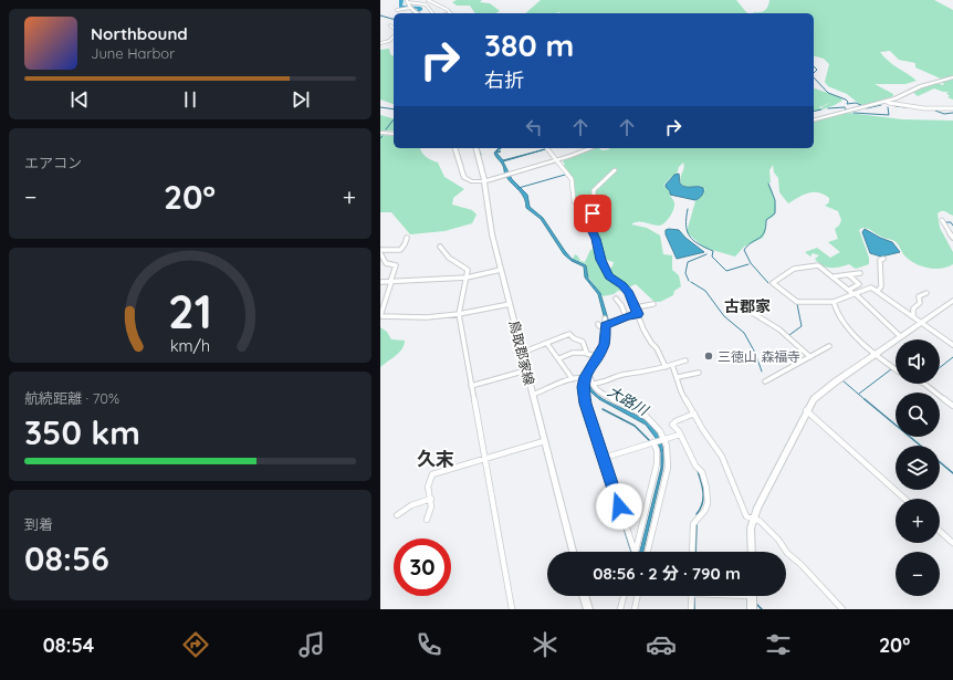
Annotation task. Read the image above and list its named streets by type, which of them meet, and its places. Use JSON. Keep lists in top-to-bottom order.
{
  "streets": {
    "street": ["鳥取郡家線"]
  },
  "districts": ["古郡家", "久末"],
  "water": ["大路川"],
  "places": ["三徳山 森福寺"],
  "page": {
    "turn": ["380 m", "右折"],
    "song": ["Northbound", "June Harbor"],
    "tile": [
      "エアコン",
      ["航続距離 · 70%", "350 km"],
      ["到着", "08:56"]
    ],
    "heat": ["−", "20°", "+"],
    "map_buttons": ["+", "−"],
    "limit": "30",
    "trip": "08:56 · 2 分 · 790 m",
    "tabs": ["08:54", "20°"],
    "gauge": ["21", "km/h"]
  }
}
